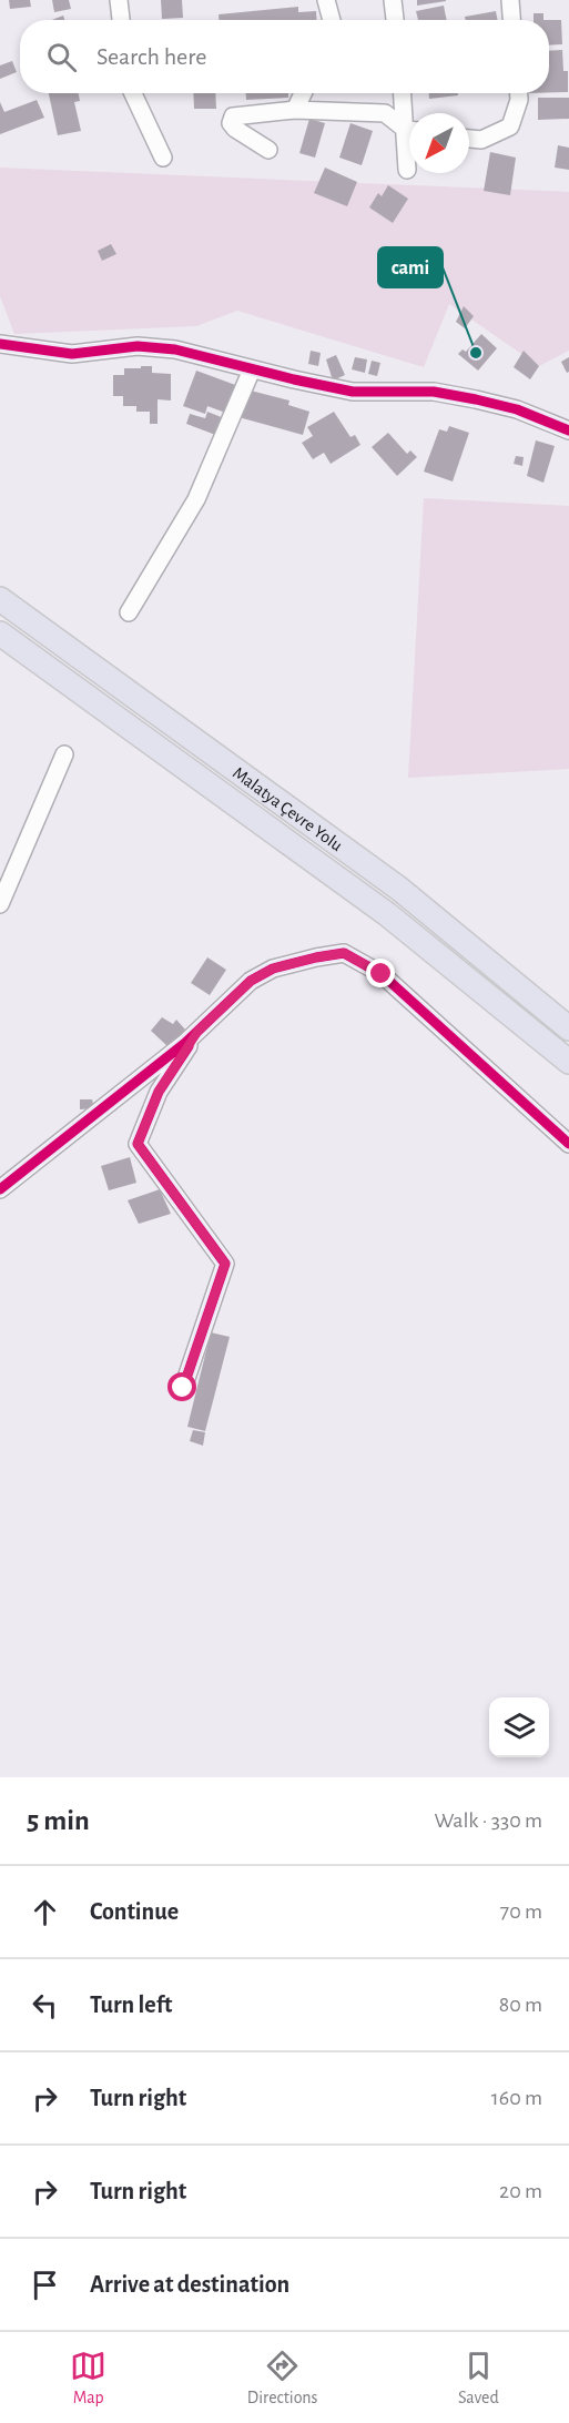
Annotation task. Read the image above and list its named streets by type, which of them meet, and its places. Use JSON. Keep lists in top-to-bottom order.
{
  "streets": {
    "highway": ["Malatya Çevre Yolu"]
  },
  "places": ["cami"],
  "north": "bottom left",
  "page": {
    "search": "Search here",
    "heading": ["5 min", "Walk · 330 m"],
    "list": [
      ["Continue", "70 m"],
      ["Turn left", "80 m"],
      ["Turn right", "160 m"],
      ["Turn right", "20 m"],
      "Arrive at destination"
    ],
    "nav": ["Map", "Directions", "Saved"]
  }
}
